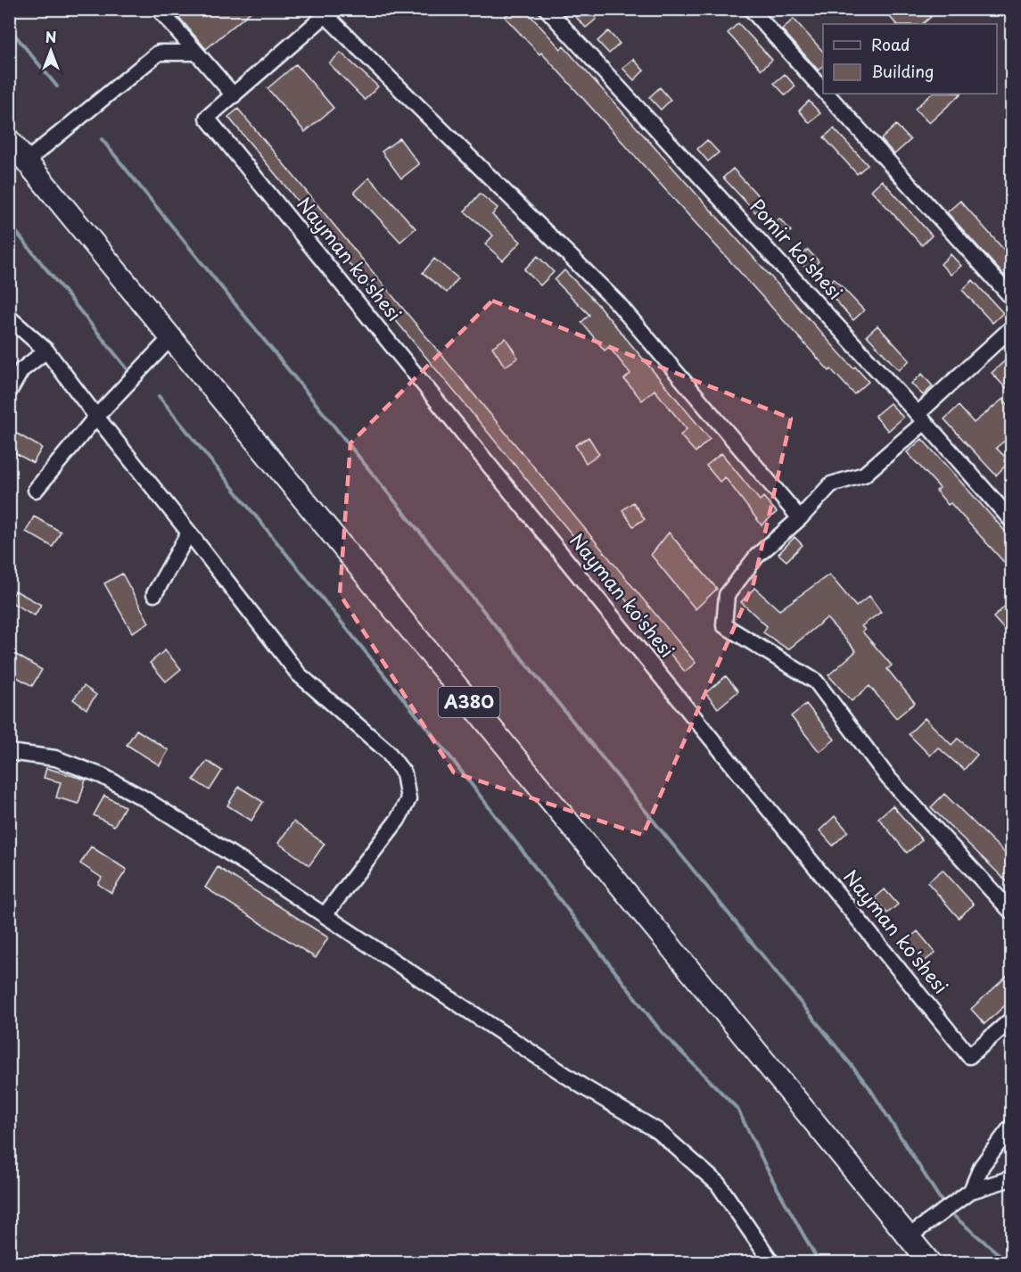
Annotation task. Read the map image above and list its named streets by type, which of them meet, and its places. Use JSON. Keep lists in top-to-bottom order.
{
  "streets": {
    "highway": ["A380"],
    "street": ["Pomir ko'shesi", "Nayman ko'shesi"]
  },
  "legend": ["Road", "Building"],
  "north": "top"
}
